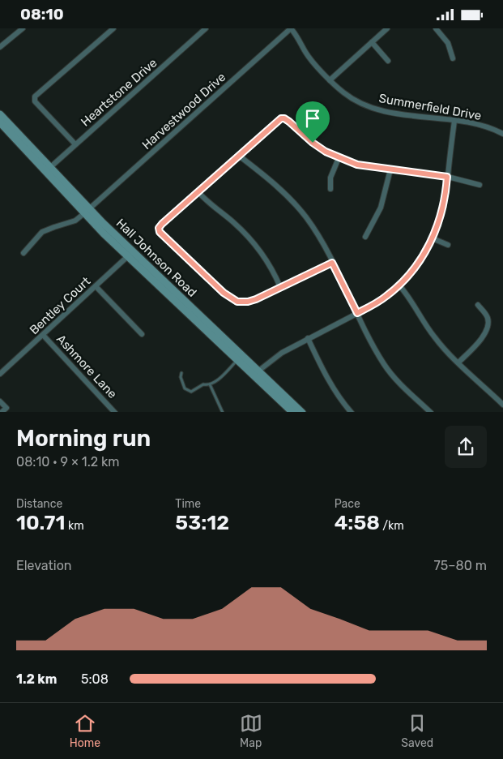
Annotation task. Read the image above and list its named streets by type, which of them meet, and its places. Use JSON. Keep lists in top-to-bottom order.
{
  "streets": {
    "main road": ["Hall Johnson Road"],
    "street": [
      "Heartstone Drive",
      "Summerfield Drive",
      "Harvestwood Drive",
      "Bentley Court",
      "Ashmore Lane"
    ]
  },
  "crossings": [
    ["Heartstone Drive", "Hall Johnson Road"],
    ["Summerfield Drive", "Harvestwood Drive"],
    ["Harvestwood Drive", "Hall Johnson Road"],
    ["Hall Johnson Road", "Bentley Court"],
    ["Bentley Court", "Ashmore Lane"]
  ],
  "page": {
    "status": "08:10",
    "heading": ["Morning run", "08:10 · 9 × 1.2 km"],
    "stats": [
      ["Distance", "10.71 km"],
      ["Time", "53:12"],
      ["Pace", "4:58 /km"]
    ],
    "chart": ["Elevation", "75–80 m"],
    "list": [
      {
        "name": "1.2 km",
        "note": "5:08"
      }
    ],
    "tabs": ["Home", "Map", "Saved"]
  }
}
